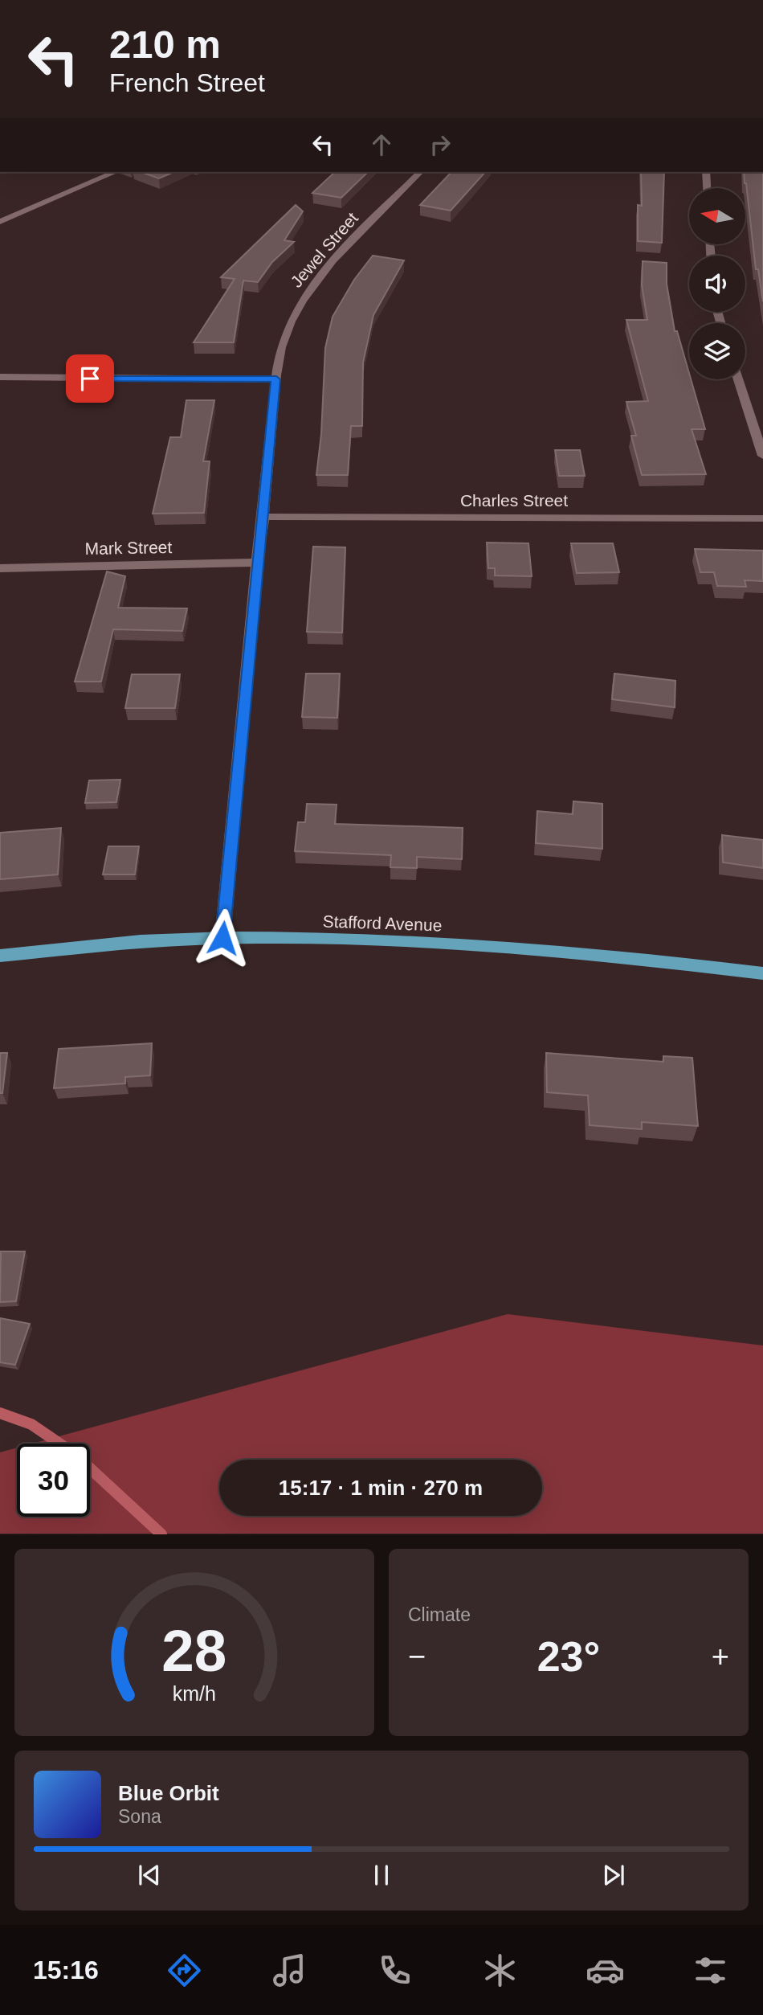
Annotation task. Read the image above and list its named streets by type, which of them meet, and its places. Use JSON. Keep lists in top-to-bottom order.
{
  "streets": {
    "main road": ["Stafford Avenue"],
    "street": ["Jewel Street", "Charles Street", "Mark Street"]
  },
  "crossings": [
    ["Jewel Street", "Charles Street"],
    ["Jewel Street", "Mark Street"],
    ["Jewel Street", "Stafford Avenue"]
  ],
  "north": "left",
  "page": {
    "turn": ["210 m", "French Street"],
    "limit": "30",
    "trip": "15:17 · 1 min · 270 m",
    "tile": "Climate",
    "heat": ["−", "23°", "+"],
    "song": ["Blue Orbit", "Sona"],
    "tabs": "15:16",
    "gauge": ["28", "km/h"]
  }
}
